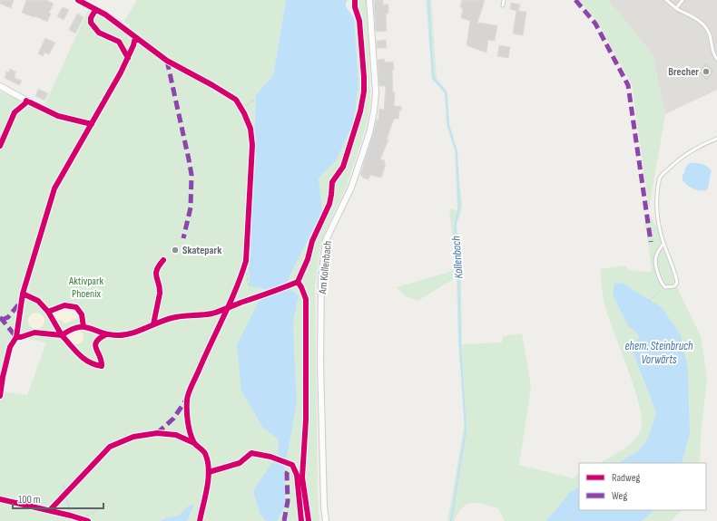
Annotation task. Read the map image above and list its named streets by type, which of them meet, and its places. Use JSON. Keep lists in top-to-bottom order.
{
  "streets": {
    "street": ["Am Kollenbach"]
  },
  "water": ["Kollenbach", "ehem. Steinbruch Vorwärts"],
  "parks": ["Aktivpark Phoenix"],
  "places": ["Brecher", "Skatepark"],
  "legend": ["Radweg", "Weg"],
  "scale_bar": "100 m"
}
